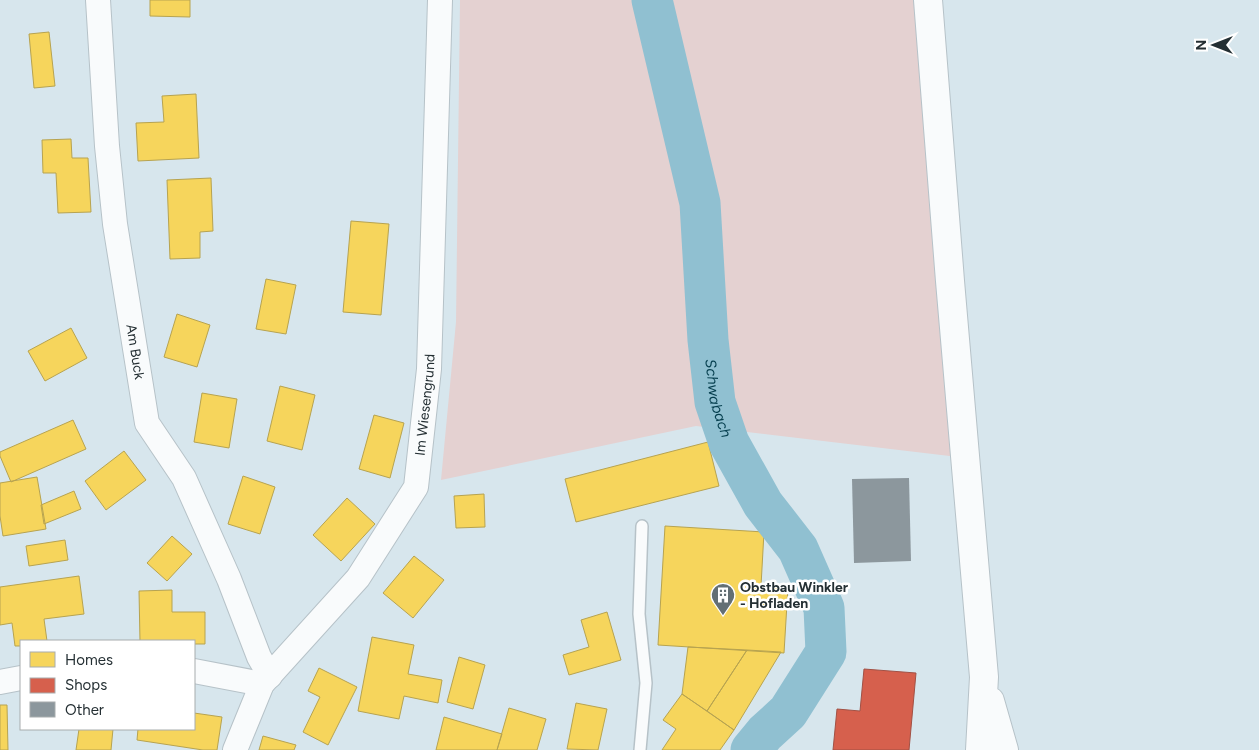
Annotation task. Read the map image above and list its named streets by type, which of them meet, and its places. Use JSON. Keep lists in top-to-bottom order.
{
  "streets": {
    "street": ["Am Buck", "Im Wiesengrund"]
  },
  "crossings": [
    ["Am Buck", "Im Wiesengrund"]
  ],
  "water": ["Schwabach"],
  "places": {
    "building": ["Obstbau Winkler - Hofladen"]
  },
  "legend": ["Homes", "Shops", "Other"],
  "north": "left"
}
